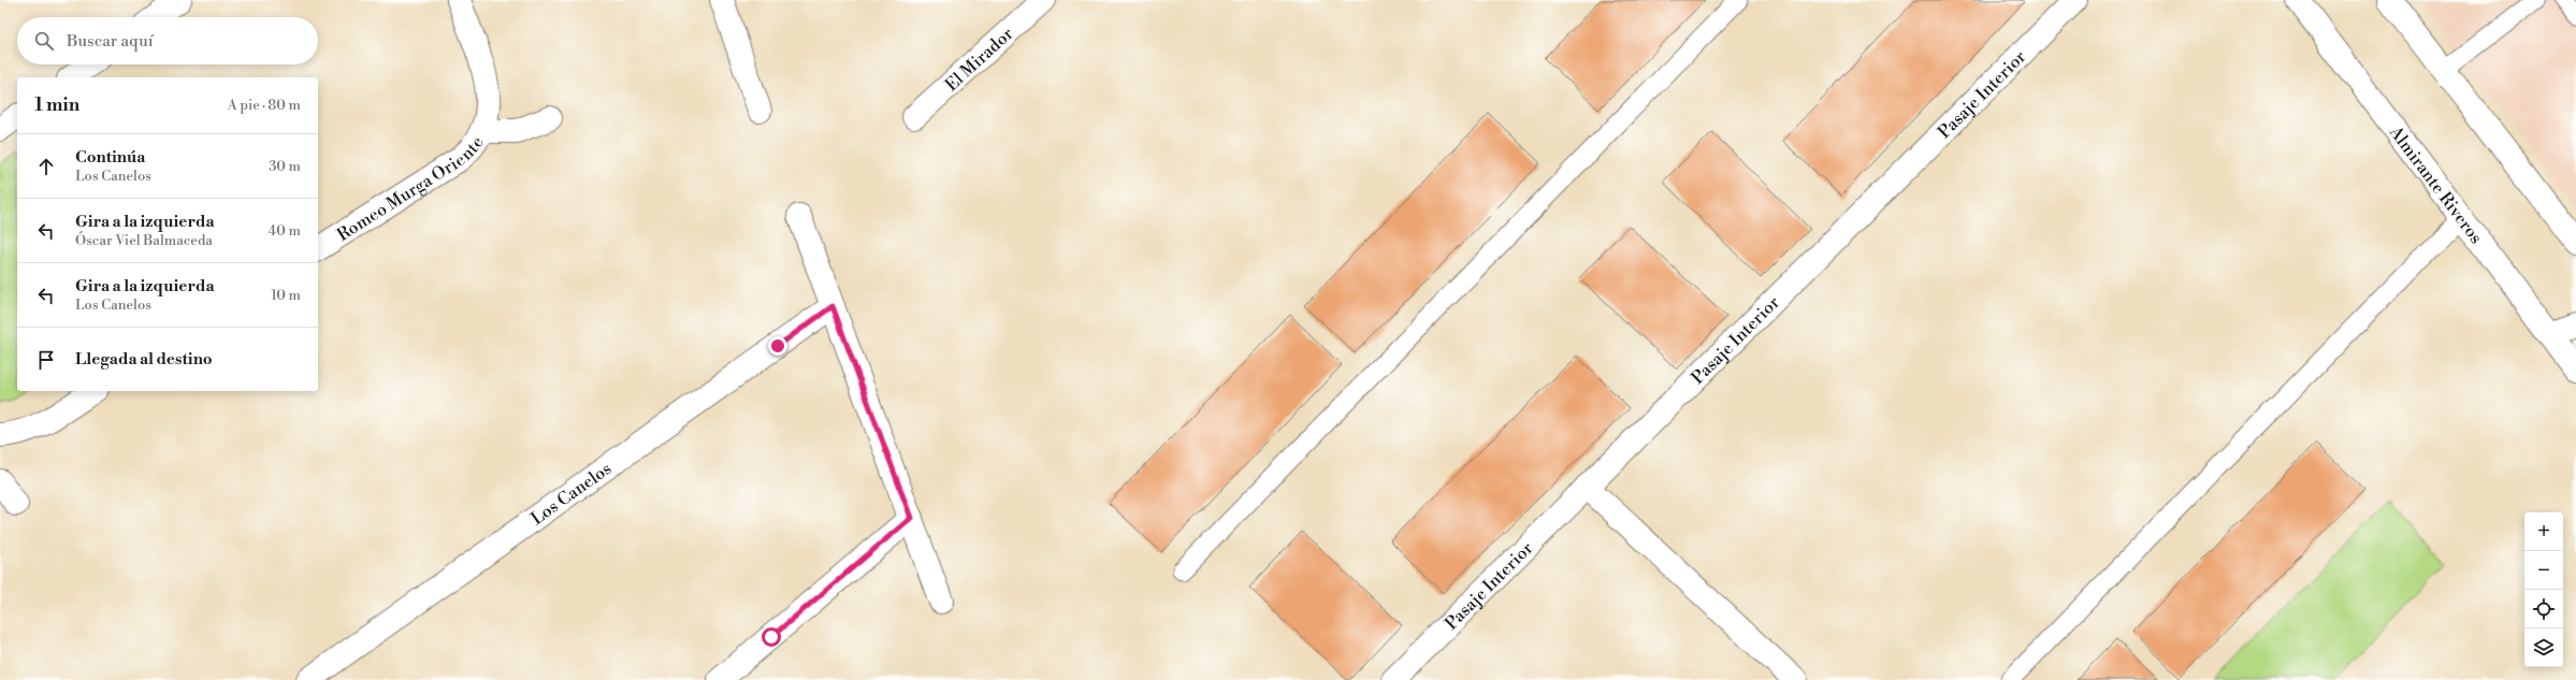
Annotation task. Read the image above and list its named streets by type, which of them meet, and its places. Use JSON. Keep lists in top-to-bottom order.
{
  "streets": {
    "street": [
      "El Mirador",
      "Pasaje Interior",
      "Almirante Riveros",
      "Romeo Murga Oriente",
      "Los Canelos"
    ]
  },
  "page": {
    "search": "Buscar aquí",
    "heading": ["1 min", "A pie · 80 m"],
    "list": [
      ["Continúa", "Los Canelos", "30 m"],
      ["Gira a la izquierda", "Óscar Viel Balmaceda", "40 m"],
      ["Gira a la izquierda", "Los Canelos", "10 m"],
      "Llegada al destino"
    ],
    "map_buttons": ["+", "−"]
  }
}
